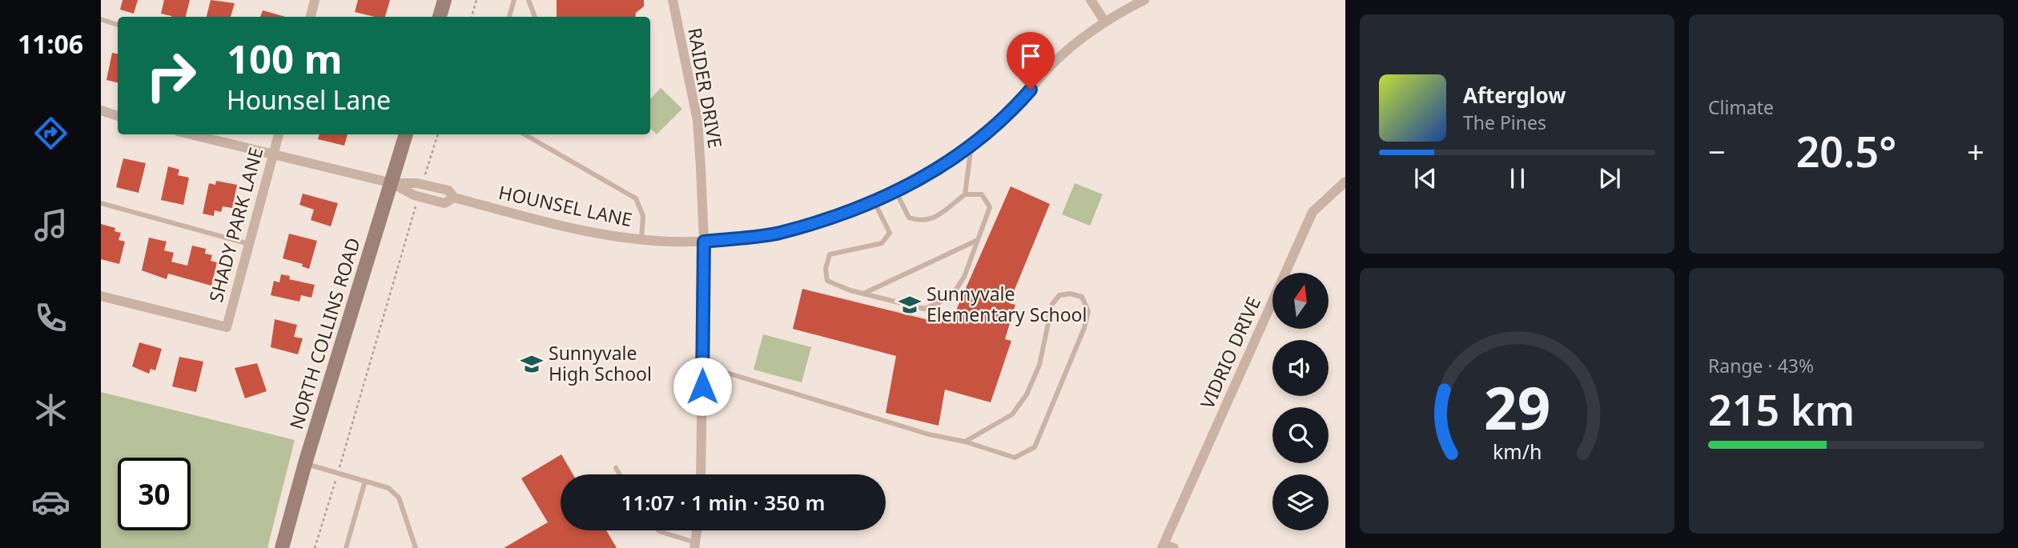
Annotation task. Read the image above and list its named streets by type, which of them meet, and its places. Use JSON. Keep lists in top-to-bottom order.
{
  "streets": {
    "street": [
      "RAIDER DRIVE",
      "HOUNSEL LANE",
      "SHADY PARK LANE",
      "NORTH COLLINS ROAD",
      "VIDRIO DRIVE"
    ]
  },
  "crossings": [
    ["RAIDER DRIVE", "HOUNSEL LANE"],
    ["HOUNSEL LANE", "NORTH COLLINS ROAD"]
  ],
  "places": {
    "school or university": ["Sunnyvale Elementary School", "Sunnyvale High School"]
  },
  "north": "top",
  "page": {
    "tabs": "11:06",
    "tile": [
      "Climate",
      ["Range · 43%", "215 km"]
    ],
    "turn": ["100 m", "Hounsel Lane"],
    "song": ["Afterglow", "The Pines"],
    "heat": ["−", "20.5°", "+"],
    "limit": "30",
    "trip": "11:07 · 1 min · 350 m",
    "gauge": ["29", "km/h"]
  }
}
